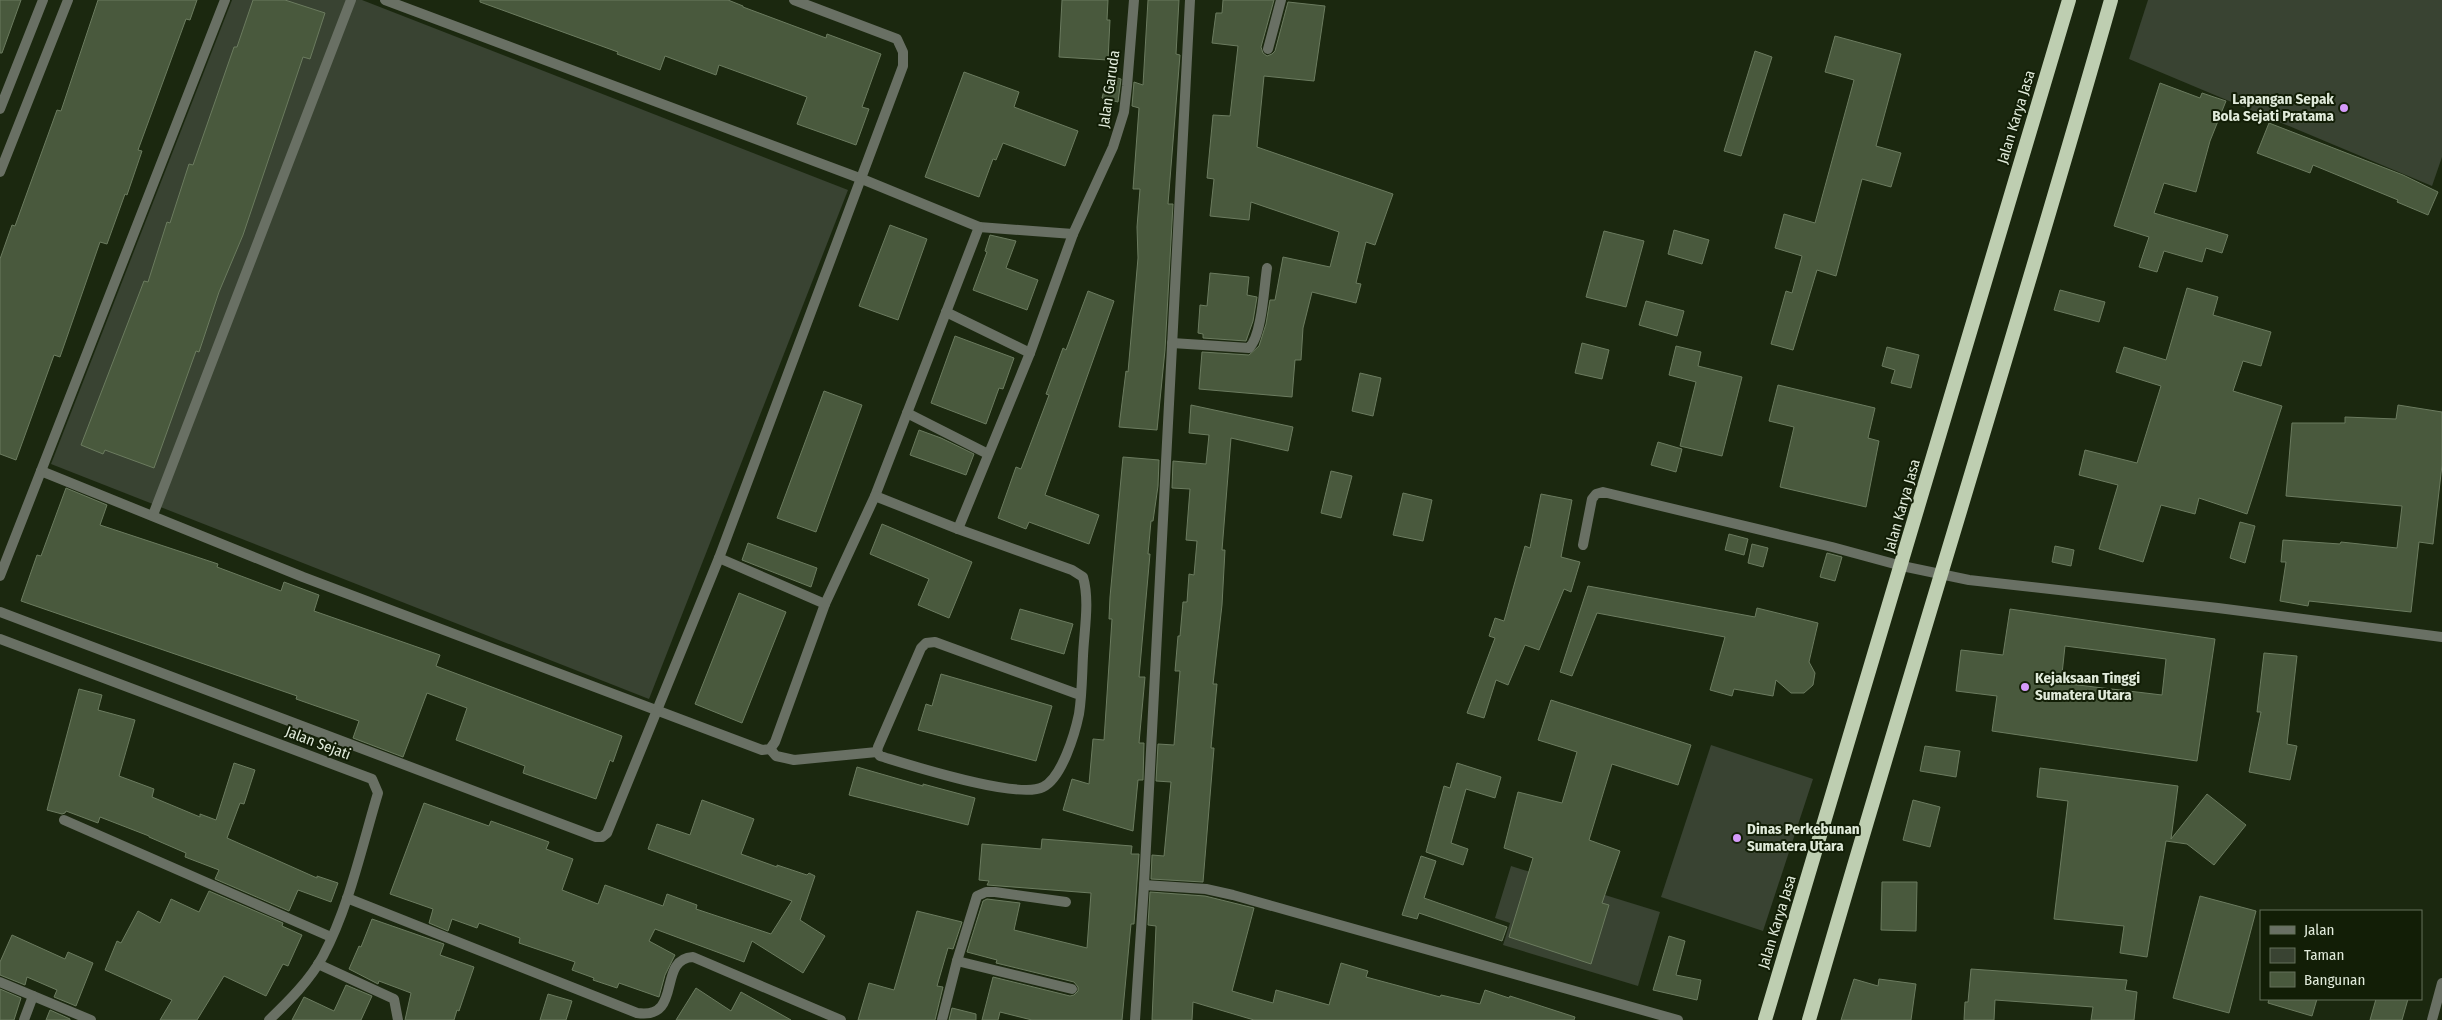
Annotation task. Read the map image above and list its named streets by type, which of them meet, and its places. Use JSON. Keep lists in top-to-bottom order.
{
  "streets": {
    "highway": ["Jalan Karya Jasa"],
    "street": ["Jalan Garuda", "Jalan Sejati"]
  },
  "places": ["Lapangan Sepak Bola Sejati Pratama", "Kejaksaan Tinggi Sumatera Utara", "Dinas Perkebunan Sumatera Utara"],
  "legend": ["Jalan", "Taman", "Bangunan"]
}
